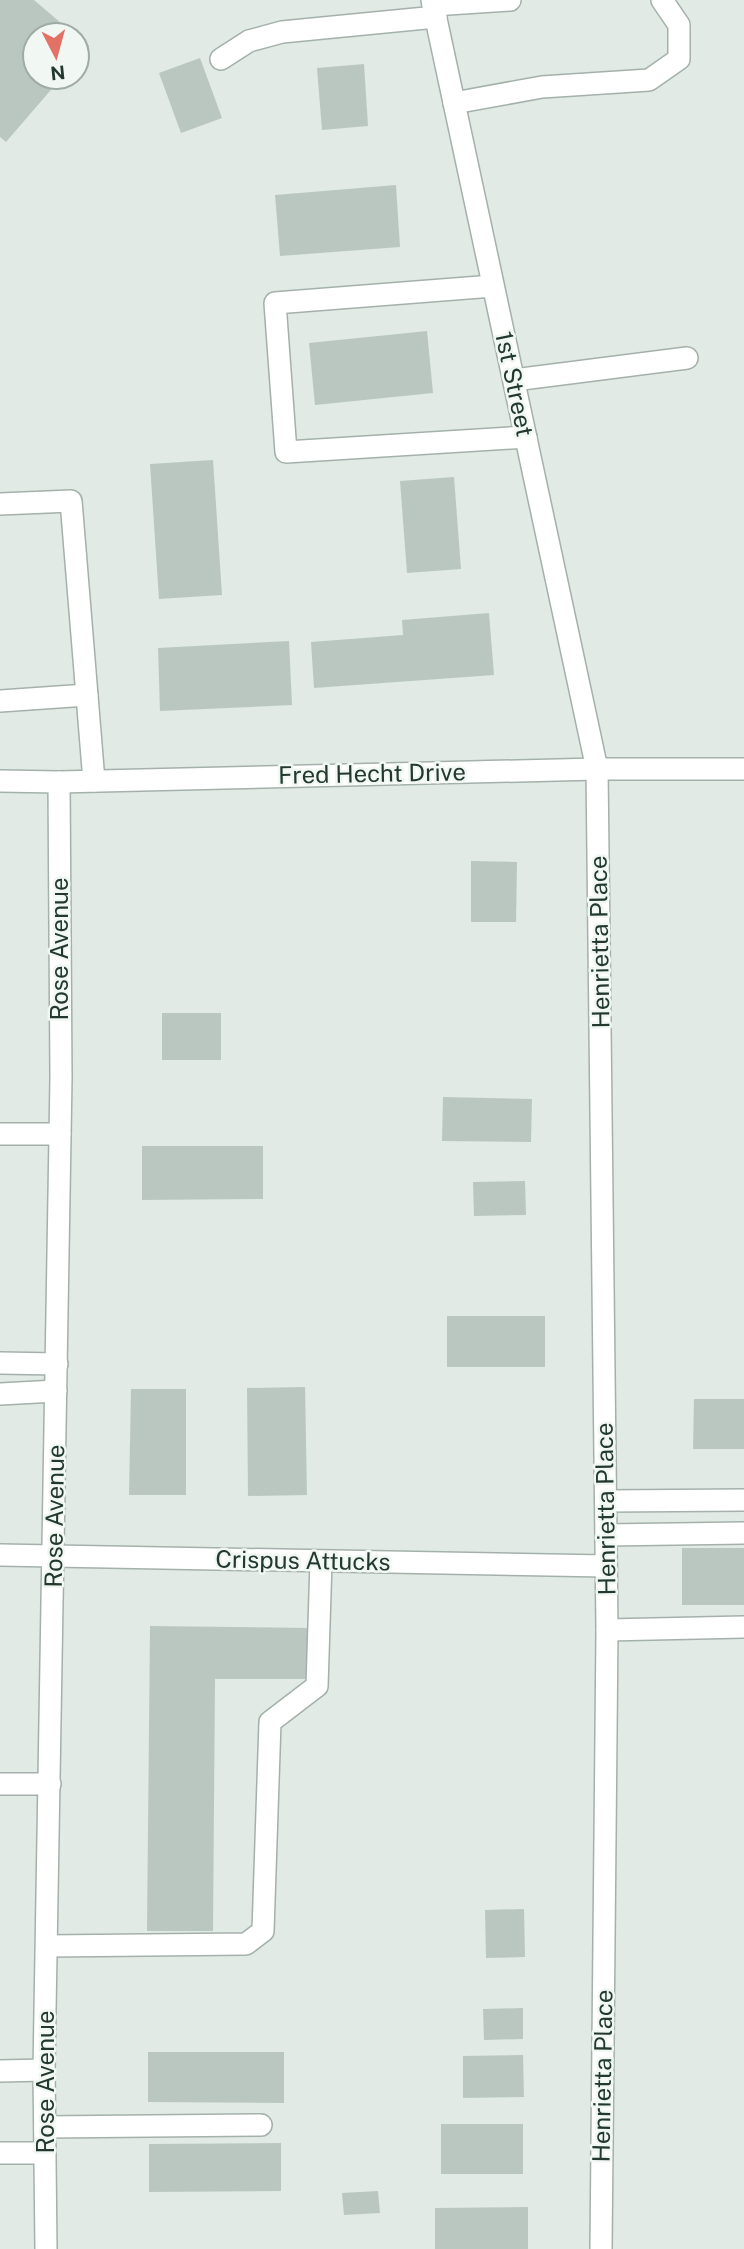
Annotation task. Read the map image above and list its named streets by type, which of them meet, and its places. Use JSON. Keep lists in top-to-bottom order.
{
  "streets": {
    "street": [
      "1st Street",
      "Fred Hecht Drive",
      "Henrietta Place",
      "Rose Avenue",
      "Crispus Attucks"
    ]
  },
  "crossings": [
    ["1st Street", "Fred Hecht Drive"],
    ["1st Street", "Henrietta Place"],
    ["Fred Hecht Drive", "Henrietta Place"],
    ["Fred Hecht Drive", "Rose Avenue"],
    ["Henrietta Place", "Crispus Attucks"],
    ["Rose Avenue", "Crispus Attucks"]
  ],
  "north": "bottom"
}
